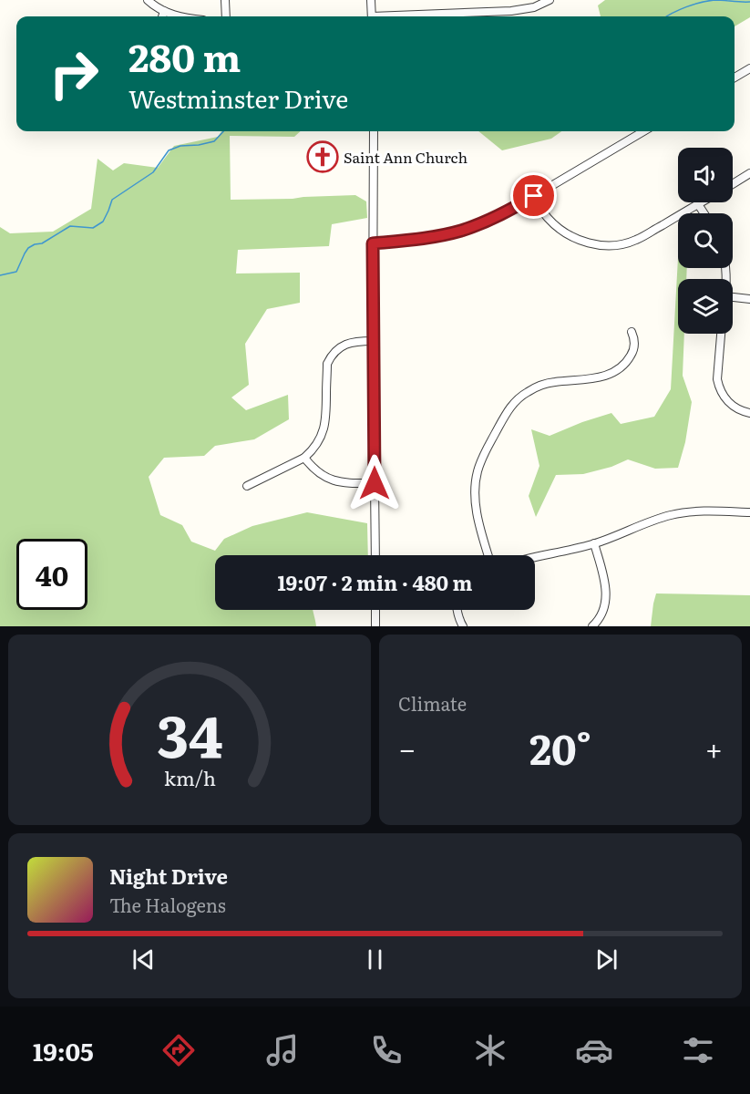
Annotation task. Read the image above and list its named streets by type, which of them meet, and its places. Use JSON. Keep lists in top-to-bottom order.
{
  "places": {
    "church": ["Saint Ann Church"]
  },
  "page": {
    "turn": ["280 m", "Westminster Drive"],
    "limit": "40",
    "trip": "19:07 · 2 min · 480 m",
    "tile": "Climate",
    "heat": ["−", "20°", "+"],
    "song": ["Night Drive", "The Halogens"],
    "tabs": "19:05",
    "gauge": ["34", "km/h"]
  }
}
